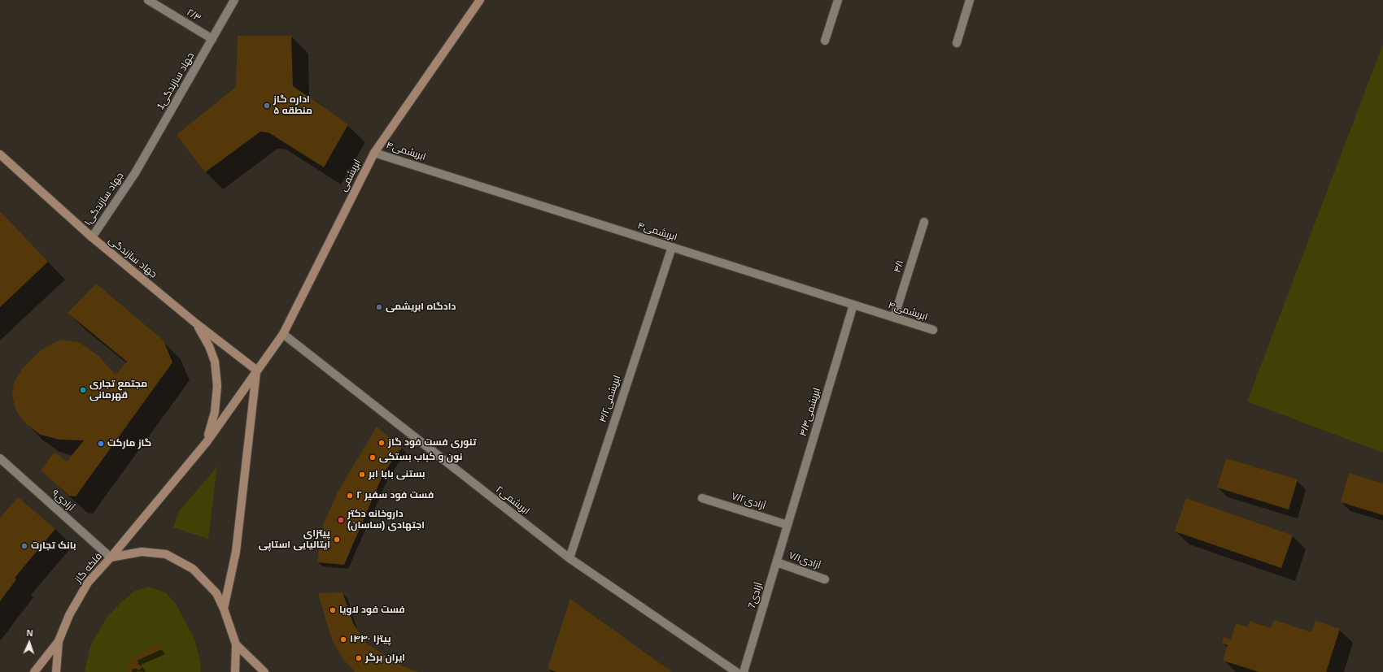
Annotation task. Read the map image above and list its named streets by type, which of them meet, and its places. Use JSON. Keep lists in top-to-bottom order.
{
  "streets": {
    "main road": ["ابریشمی", "جهاد سازندگی", "فلکه گاز"],
    "street": [
      "۲/۳",
      "1جهاد سازندگی",
      "ابریشمی۴",
      "۱جهاد سازندگی",
      "۴/۱",
      "ابریشمی۴/۲",
      "ابریشمی۴/۴",
      "آزادی۹",
      "ابریشمی۲",
      "۷/۲آزادی",
      "۷/۱آزادی",
      "7آزادی"
    ]
  },
  "crossings": [
    ["۲/۳", "1جهاد سازندگی"],
    ["1جهاد سازندگی", "۱جهاد سازندگی"],
    ["ابریشمی۴", "ابریشمی"],
    ["ابریشمی۴", "۴/۱"],
    ["ابریشمی۴", "ابریشمی۴/۲"],
    ["ابریشمی۴", "ابریشمی۴/۴"],
    ["ابریشمی", "جهاد سازندگی"],
    ["ابریشمی", "آزادی۹"],
    ["ابریشمی", "ابریشمی۲"],
    ["ابریشمی", "فلکه گاز"],
    ["۱جهاد سازندگی", "جهاد سازندگی"],
    ["ابریشمی۴/۲", "ابریشمی۲"],
    ["ابریشمی۴/۴", "۷/۲آزادی"],
    ["ابریشمی۴/۴", "7آزادی"],
    ["آزادی۹", "فلکه گاز"],
    ["۷/۲آزادی", "7آزادی"],
    ["۷/۱آزادی", "7آزادی"]
  ],
  "places": [
    "اداره گاز منطقه ۵",
    "دادگاه ابریشمی",
    "مجتمع تجاری قهرمانی",
    "تنوری فست فود گاز",
    "گاز مارکت",
    "نون و کباب بستکی",
    "بستنی بابا ابر",
    "فست فود سفیر ۲",
    "داروخانه دکتر اجتهادی (ساسان)",
    "پیتزای ایتالیایی استاپی",
    "بانک تجارت",
    "فست فود لاویا",
    "پیتزا ۱۴۴۰",
    "ایران برگر"
  ],
  "north": "top"
}
